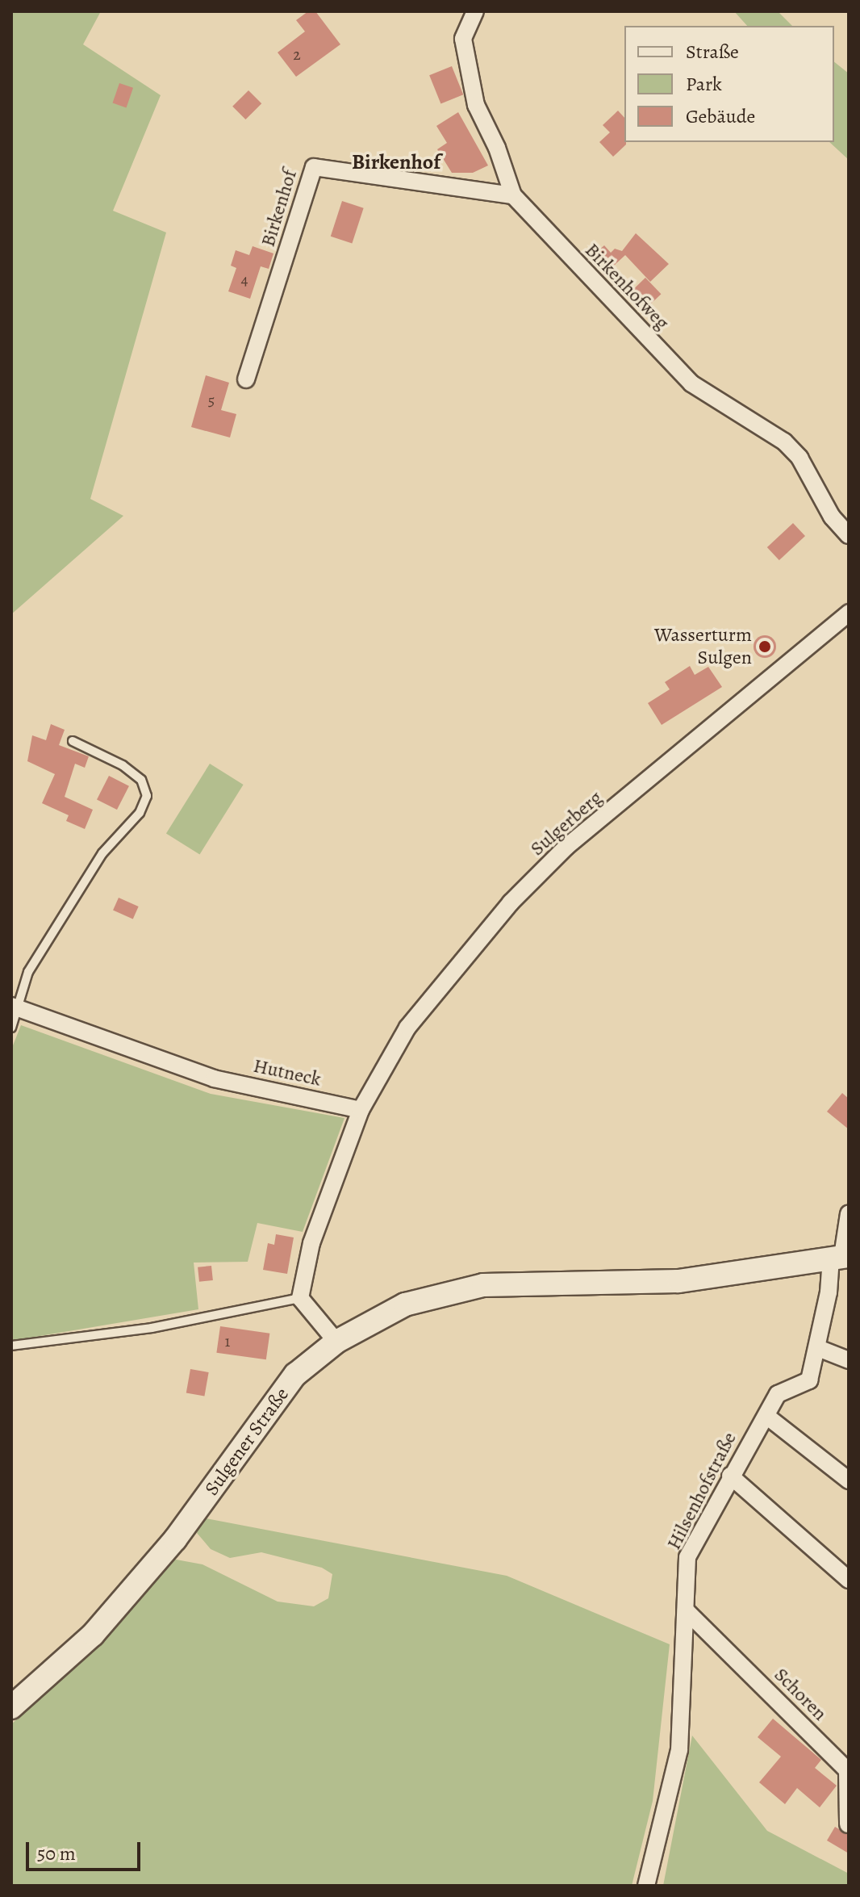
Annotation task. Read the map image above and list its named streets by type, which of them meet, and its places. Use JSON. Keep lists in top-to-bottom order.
{
  "streets": {
    "main road": ["Sulgener Straße"],
    "street": [
      "Birkenhof",
      "Birkenhofweg",
      "Sulgerberg",
      "Hutneck",
      "Hilsenhofstraße",
      "Schoren"
    ]
  },
  "crossings": [
    ["Birkenhof", "Birkenhofweg"],
    ["Sulgerberg", "Hutneck"],
    ["Sulgener Straße", "Hilsenhofstraße"],
    ["Hilsenhofstraße", "Schoren"]
  ],
  "districts": ["Birkenhof"],
  "places": ["Wasserturm Sulgen"],
  "house_numbers": [
    "2",
    "4",
    "5",
    "1"
  ],
  "legend": ["Straße", "Park", "Gebäude"],
  "scale_bar": "50 m"
}
